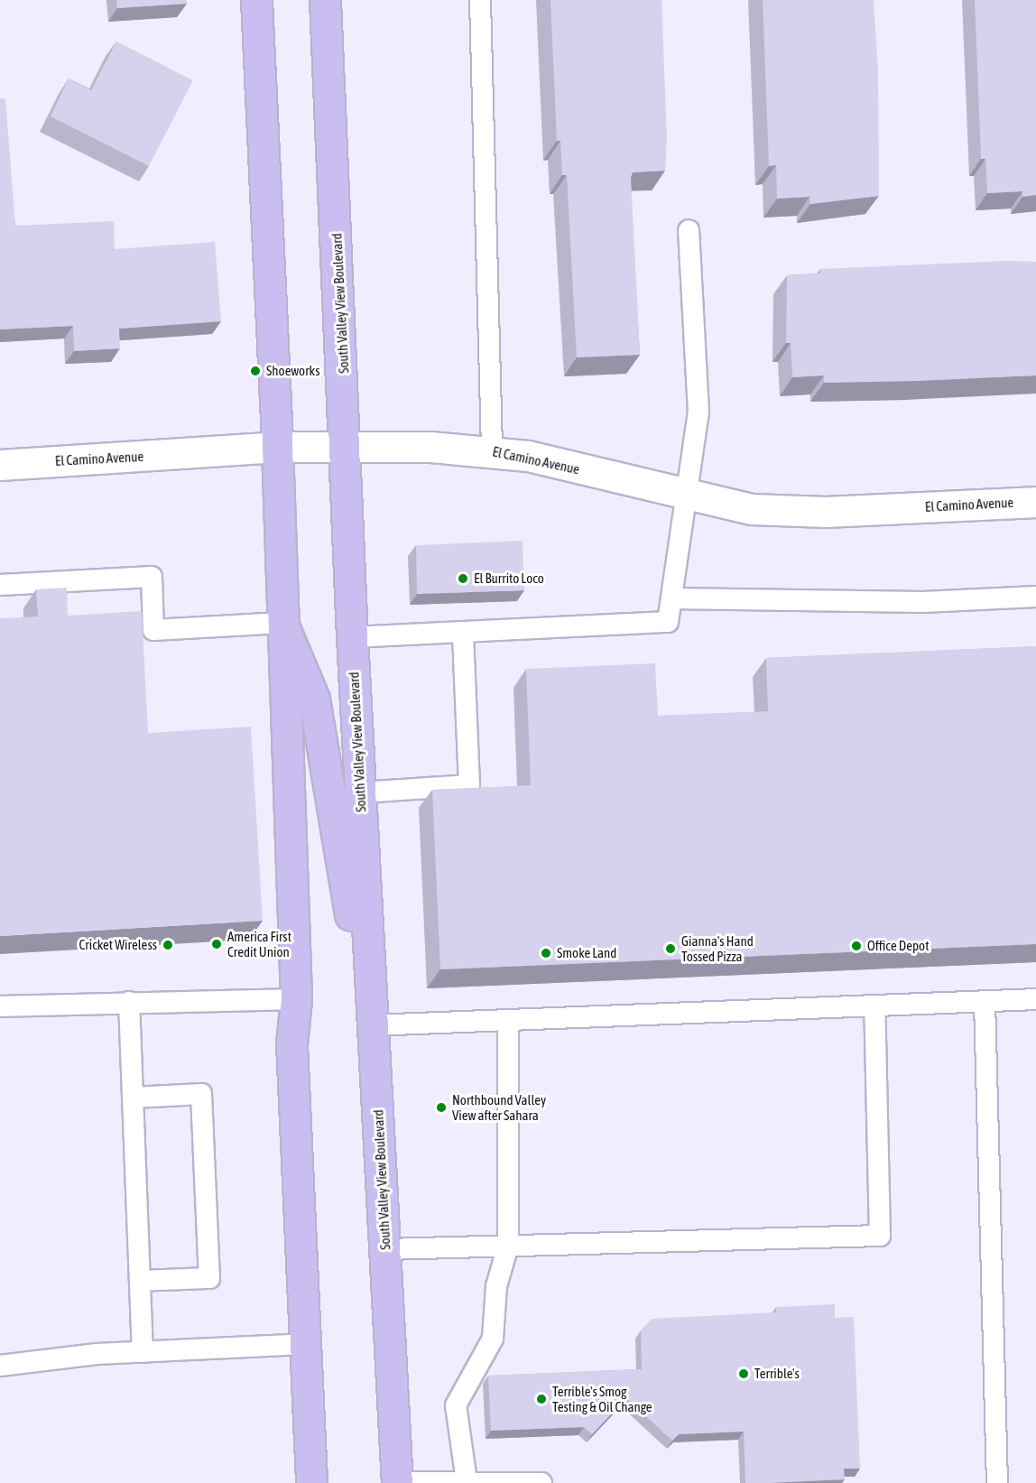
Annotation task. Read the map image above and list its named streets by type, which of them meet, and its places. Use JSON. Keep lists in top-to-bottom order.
{
  "streets": {
    "main road": ["South Valley View Boulevard"],
    "street": ["El Camino Avenue"]
  },
  "crossings": [
    ["South Valley View Boulevard", "El Camino Avenue"]
  ],
  "places": [
    "Shoeworks",
    "El Burrito Loco",
    "America First Credit Union",
    "Cricket Wireless",
    "Office Depot",
    "Gianna's Hand Tossed Pizza",
    "Smoke Land",
    "Northbound Valley View after Sahara",
    "Terrible's",
    "Terrible's Smog Testing & Oil Change"
  ]
}
